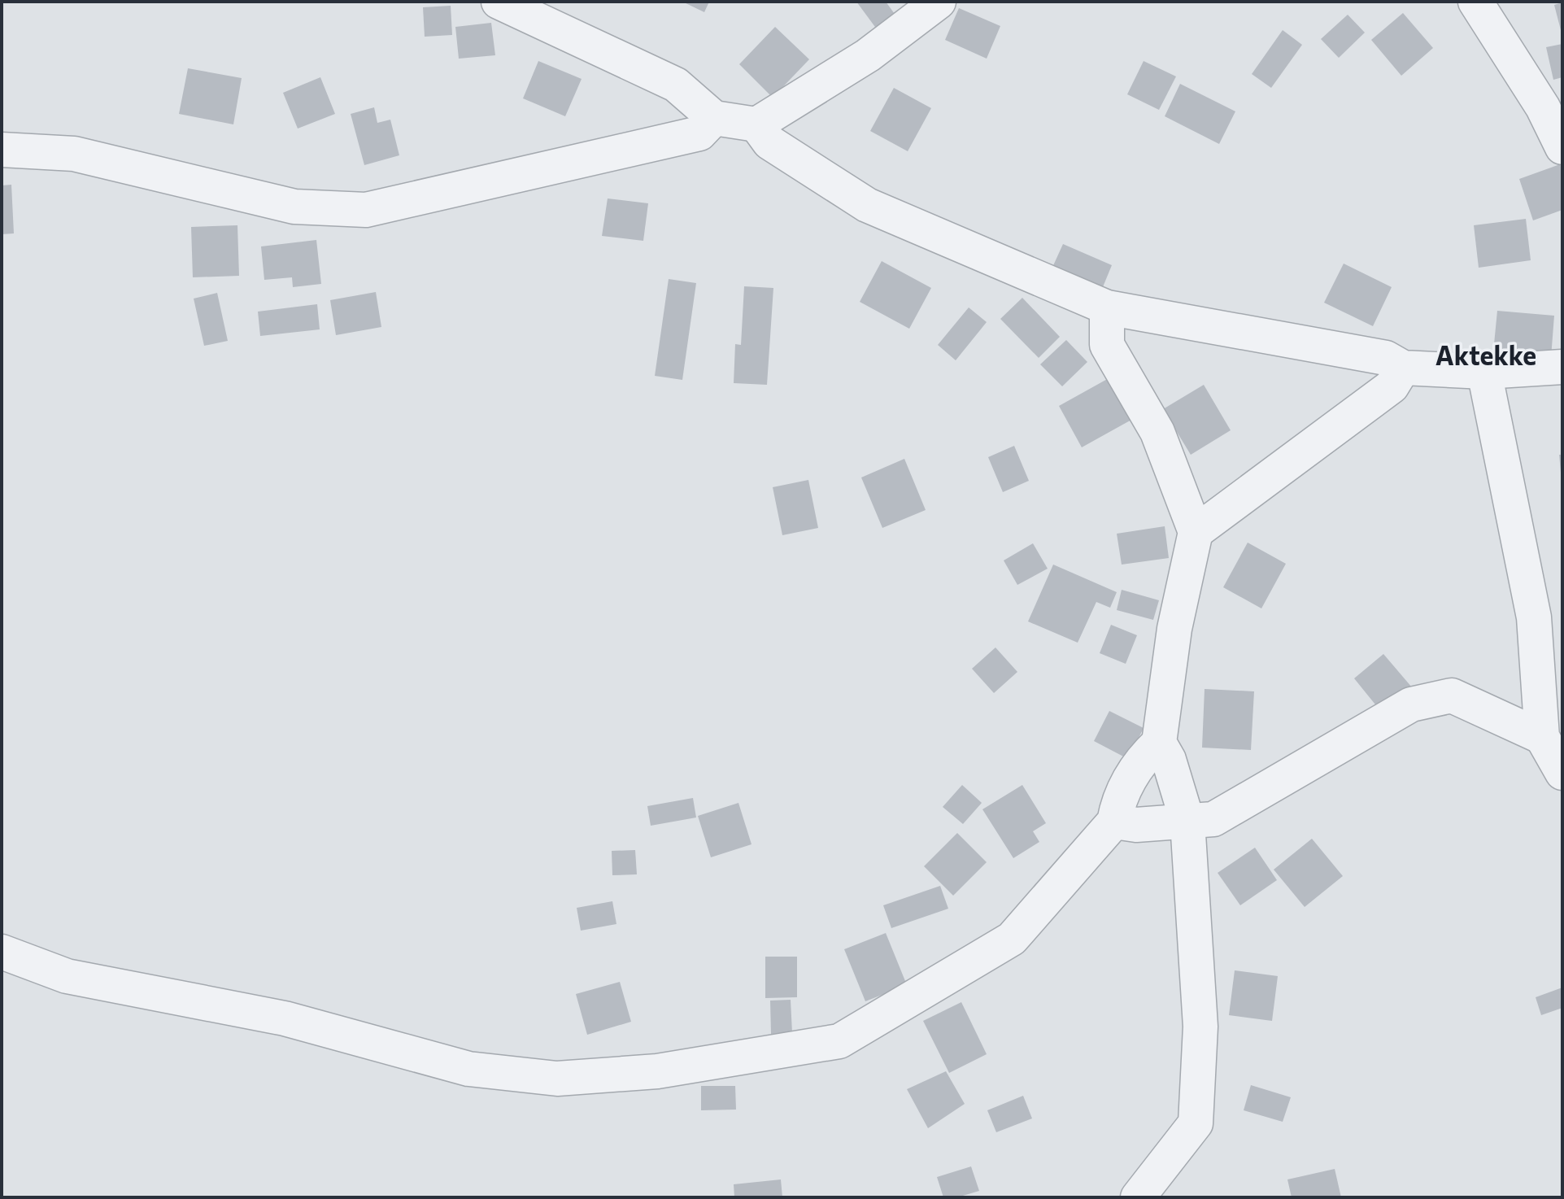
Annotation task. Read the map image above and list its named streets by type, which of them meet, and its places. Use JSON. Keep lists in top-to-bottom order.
{
  "districts": ["Aktekke"]
}
